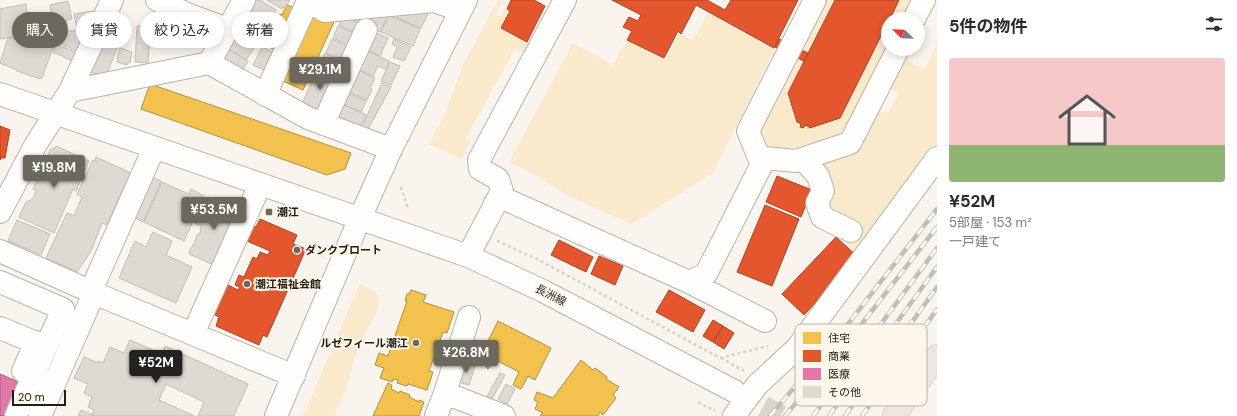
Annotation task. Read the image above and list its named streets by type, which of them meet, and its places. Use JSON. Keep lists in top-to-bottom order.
{
  "streets": {
    "street": ["長洲線"]
  },
  "places": {
    "transit": ["潮江"],
    "other": ["ダンクブロート", "潮江福祉会館", "ルゼフィール潮江"]
  },
  "legend": [
    "住宅",
    "商業",
    "医療",
    "その他"
  ],
  "scale_bar": "20 m",
  "north": "top left",
  "page": {
    "heading": "5件の物件",
    "chip": [
      "購入",
      "賃貸",
      "絞り込み",
      "新着"
    ],
    "list": [
      {
        "name": "¥52M",
        "note": "5部屋 · 153 m² · 一戸建て"
      }
    ],
    "price": [
      "¥29.1M",
      "¥19.8M",
      "¥53.5M",
      "¥26.8M",
      "¥52M"
    ],
    "scale": "20 m"
  }
}
